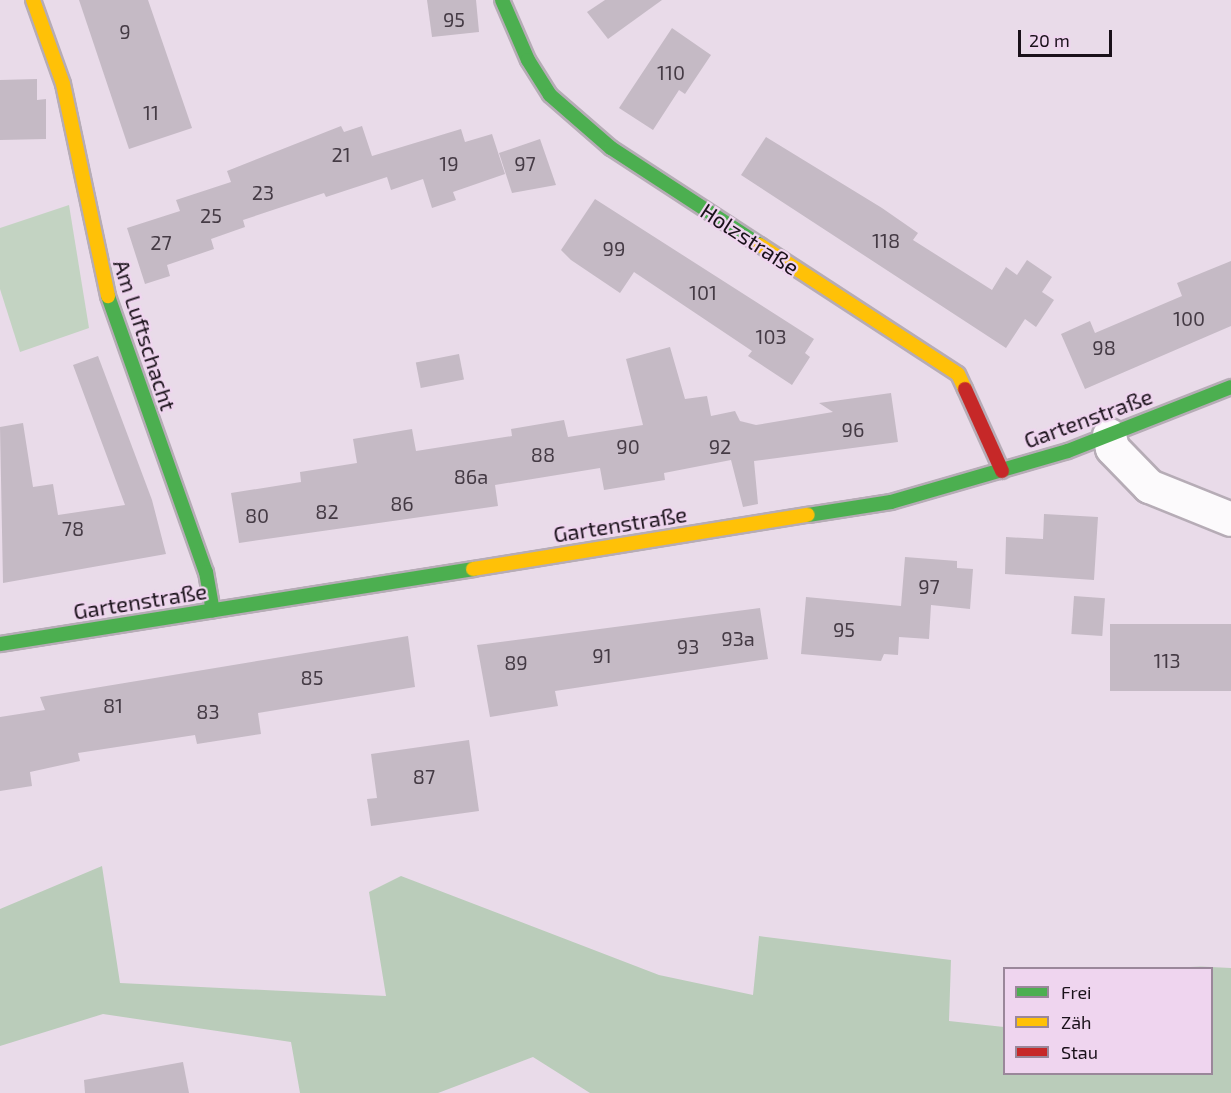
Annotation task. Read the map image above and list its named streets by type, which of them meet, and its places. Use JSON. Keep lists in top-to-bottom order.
{
  "streets": {
    "street": ["Holzstraße", "Am Luftschacht", "Gartenstraße"]
  },
  "crossings": [
    ["Holzstraße", "Gartenstraße"],
    ["Am Luftschacht", "Gartenstraße"]
  ],
  "house_numbers": [
    "95",
    "9",
    "110",
    "11",
    "21",
    "19",
    "97",
    "23",
    "25",
    "118",
    "27",
    "99",
    "101",
    "100",
    "103",
    "98",
    "96",
    "90",
    "92",
    "88",
    "86a",
    "86",
    "82",
    "80",
    "78",
    "97",
    "95",
    "93a",
    "93",
    "91",
    "113",
    "89",
    "85",
    "81",
    "83",
    "87"
  ],
  "legend": ["Frei", "Zäh", "Stau"],
  "scale_bar": "20 m"
}
